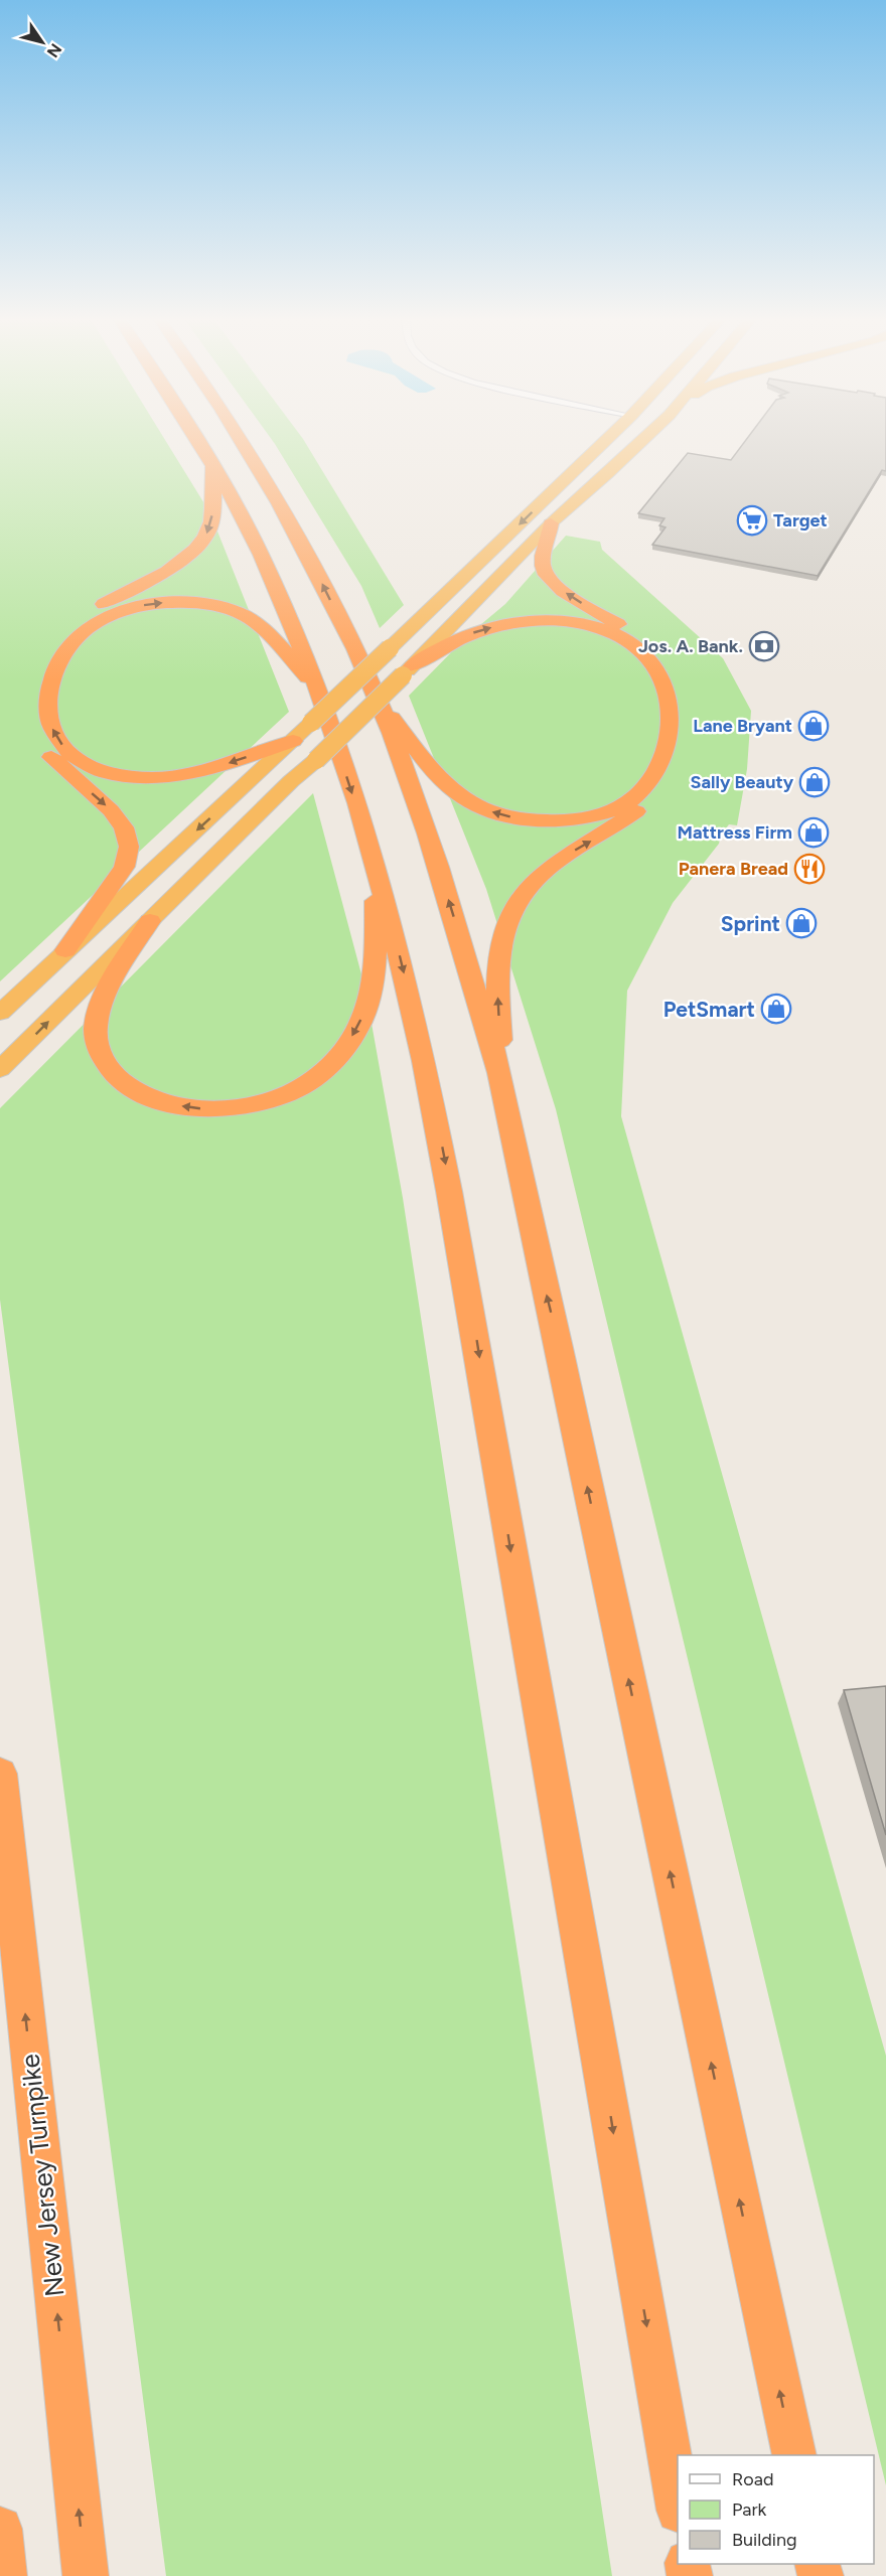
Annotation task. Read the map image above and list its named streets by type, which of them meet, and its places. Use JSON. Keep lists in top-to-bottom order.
{
  "streets": {
    "highway": ["New Jersey Turnpike"]
  },
  "one_way": ["New Jersey Turnpike"],
  "places": {
    "supermarket": ["Target"],
    "bank": ["Jos. A. Bank."],
    "shop": [
      "Lane Bryant",
      "Sally Beauty",
      "Mattress Firm",
      "Sprint",
      "PetSmart"
    ],
    "restaurant": ["Panera Bread"]
  },
  "legend": ["Road", "Park", "Building"],
  "north": "bottom right"
}
